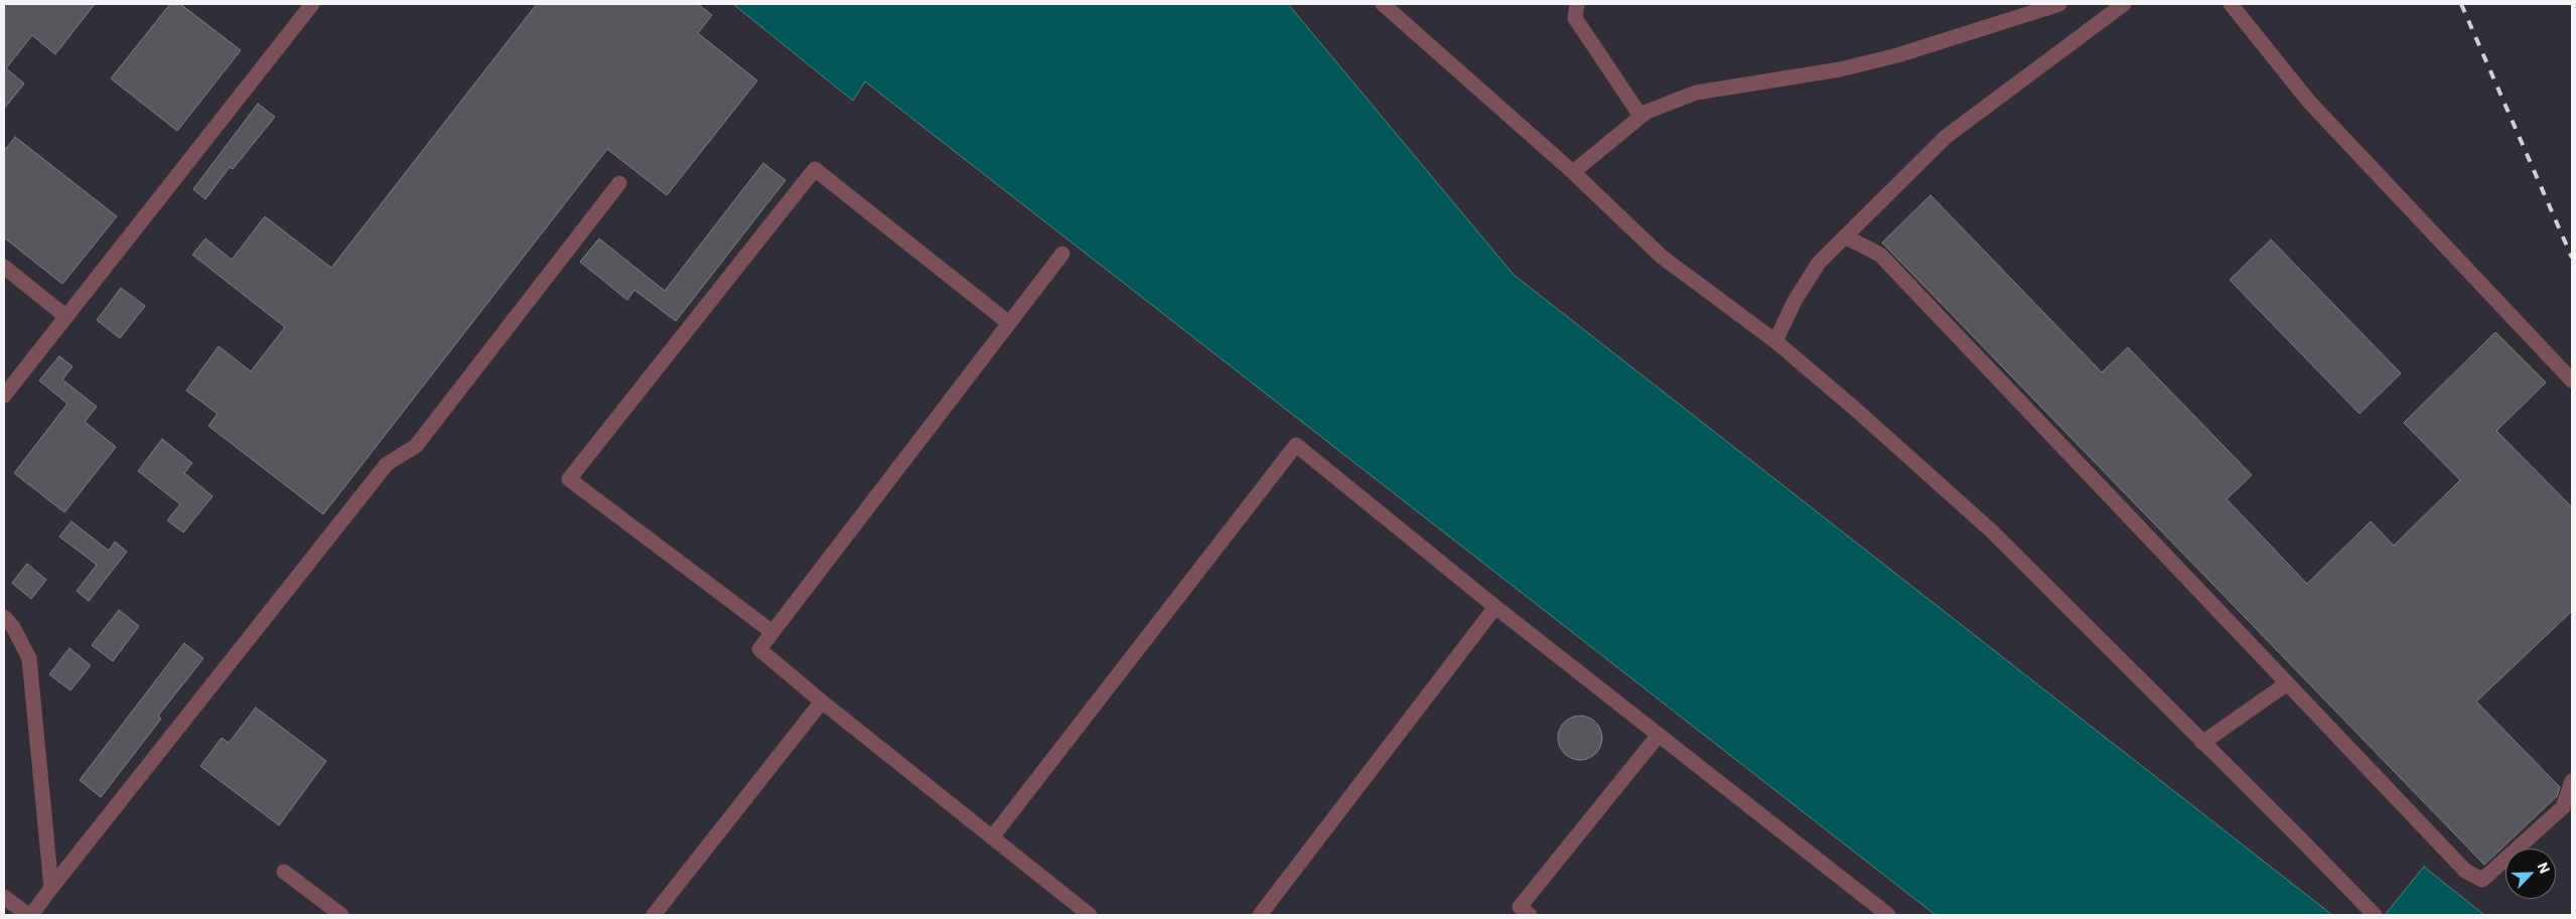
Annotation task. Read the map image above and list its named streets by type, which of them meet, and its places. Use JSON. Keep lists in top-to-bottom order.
{
  "north": "top right"
}
